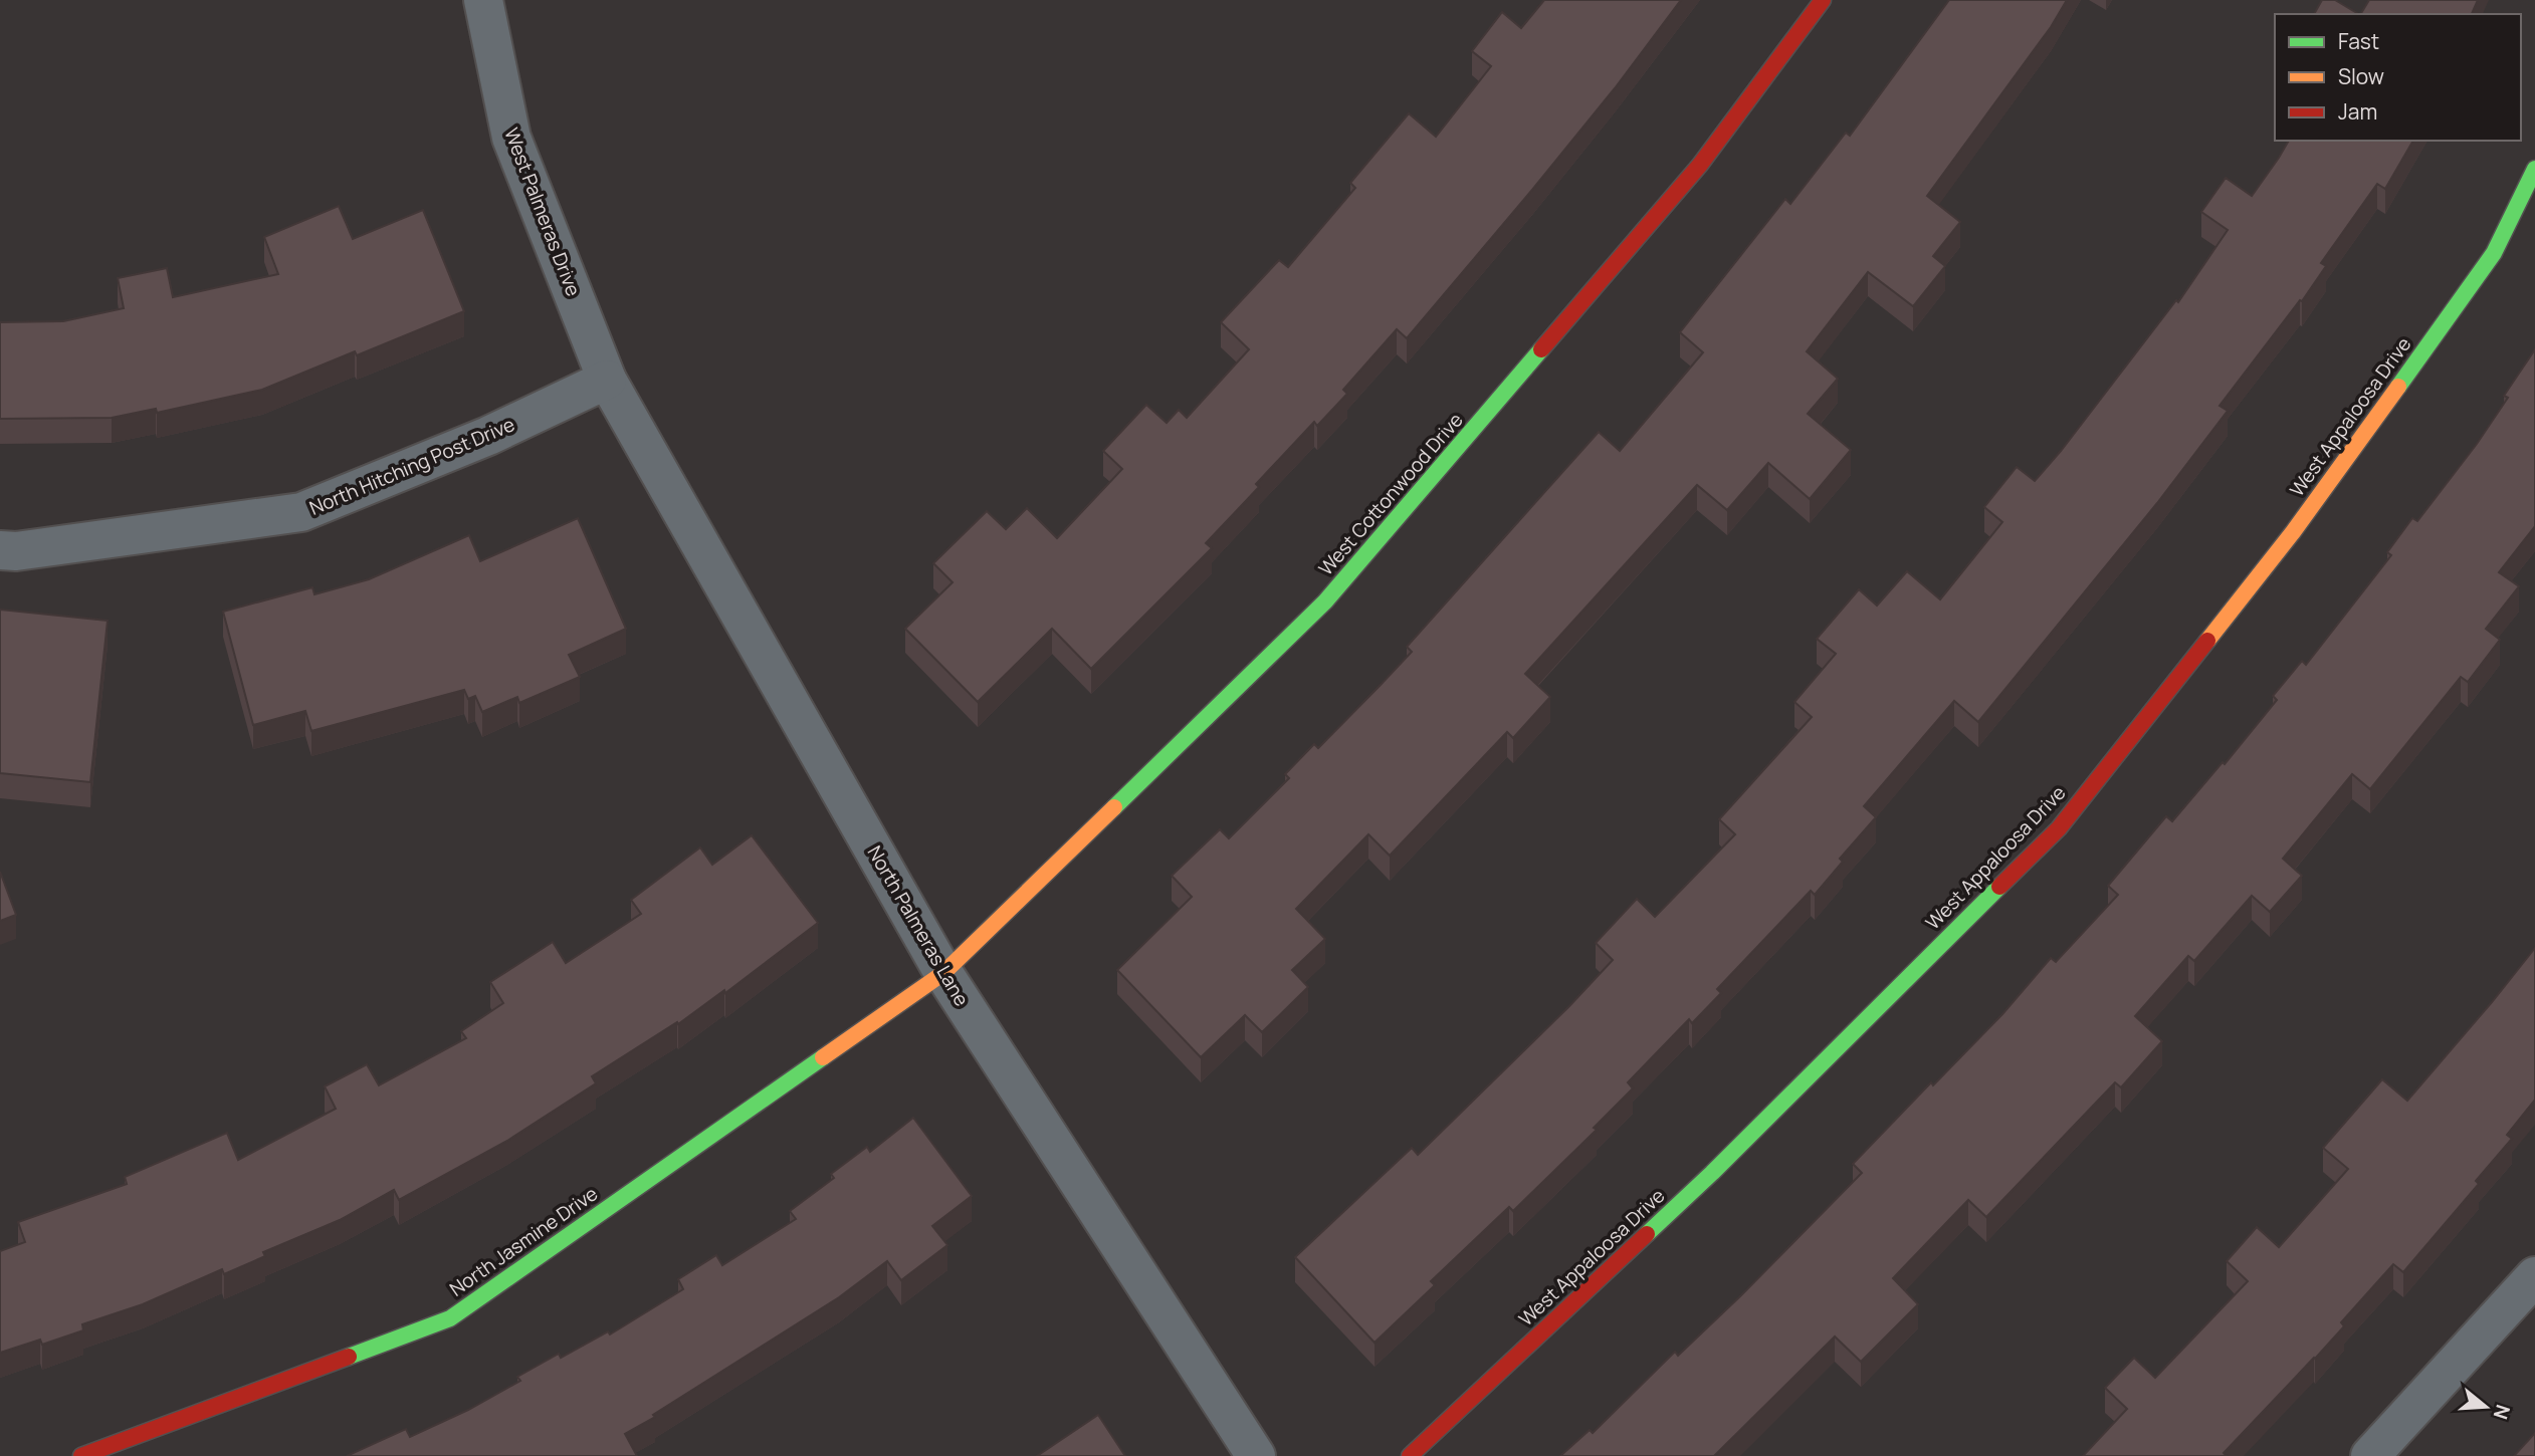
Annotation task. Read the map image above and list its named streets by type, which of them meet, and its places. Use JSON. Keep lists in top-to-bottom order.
{
  "streets": {
    "street": [
      "West Palmeras Drive",
      "West Appaloosa Drive",
      "North Hitching Post Drive",
      "West Cottonwood Drive",
      "North Palmeras Lane",
      "North Jasmine Drive"
    ]
  },
  "crossings": [
    ["West Palmeras Drive", "North Hitching Post Drive"],
    ["West Palmeras Drive", "North Palmeras Lane"],
    ["North Hitching Post Drive", "North Palmeras Lane"],
    ["West Cottonwood Drive", "North Palmeras Lane"],
    ["West Cottonwood Drive", "North Jasmine Drive"],
    ["North Palmeras Lane", "North Jasmine Drive"]
  ],
  "legend": ["Fast", "Slow", "Jam"],
  "north": "right"
}
